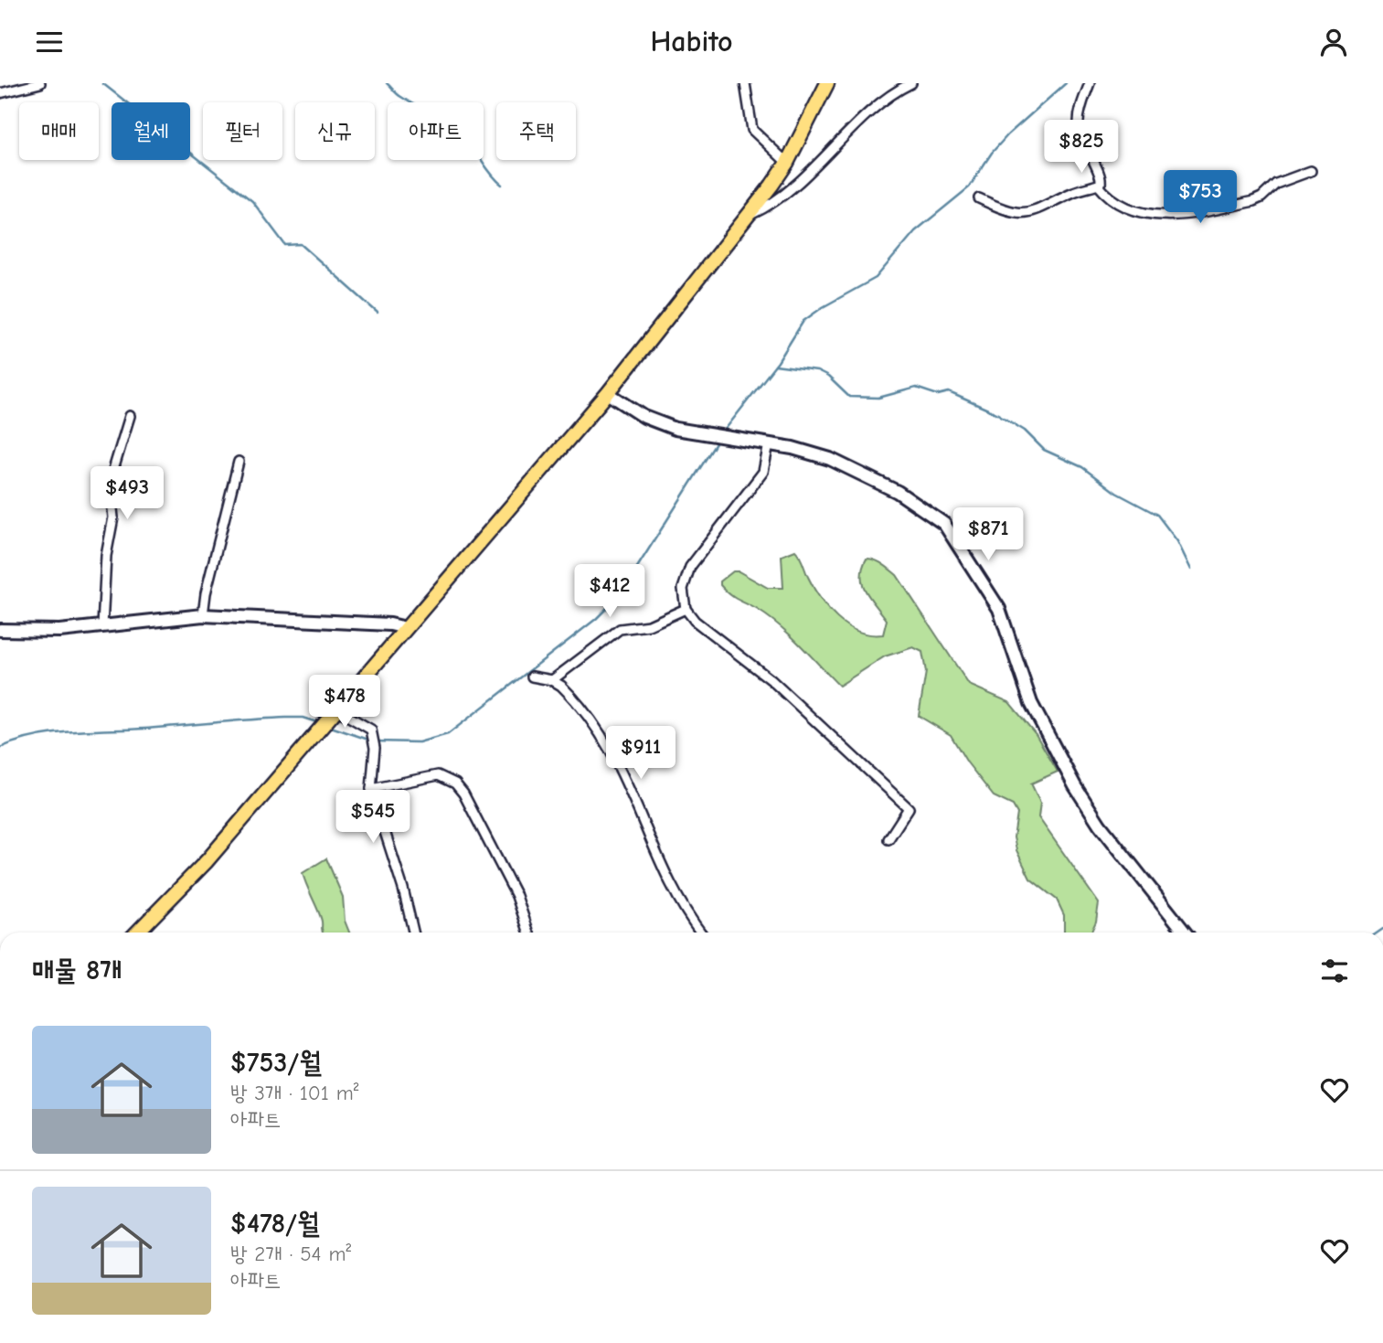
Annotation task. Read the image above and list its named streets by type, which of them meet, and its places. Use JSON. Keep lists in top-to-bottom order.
{
  "page": {
    "header": "Habito",
    "chip": [
      "매매",
      "월세",
      "필터",
      "신규",
      "아파트",
      "주택"
    ],
    "price": [
      "$825",
      "$753",
      "$493",
      "$871",
      "$412",
      "$478",
      "$911",
      "$545"
    ],
    "heading": "매물 8개",
    "list": [
      {
        "name": "$753/월",
        "note": "방 3개 · 101 m² · 아파트"
      },
      {
        "name": "$478/월",
        "note": "방 2개 · 54 m² · 아파트"
      }
    ]
  }
}
